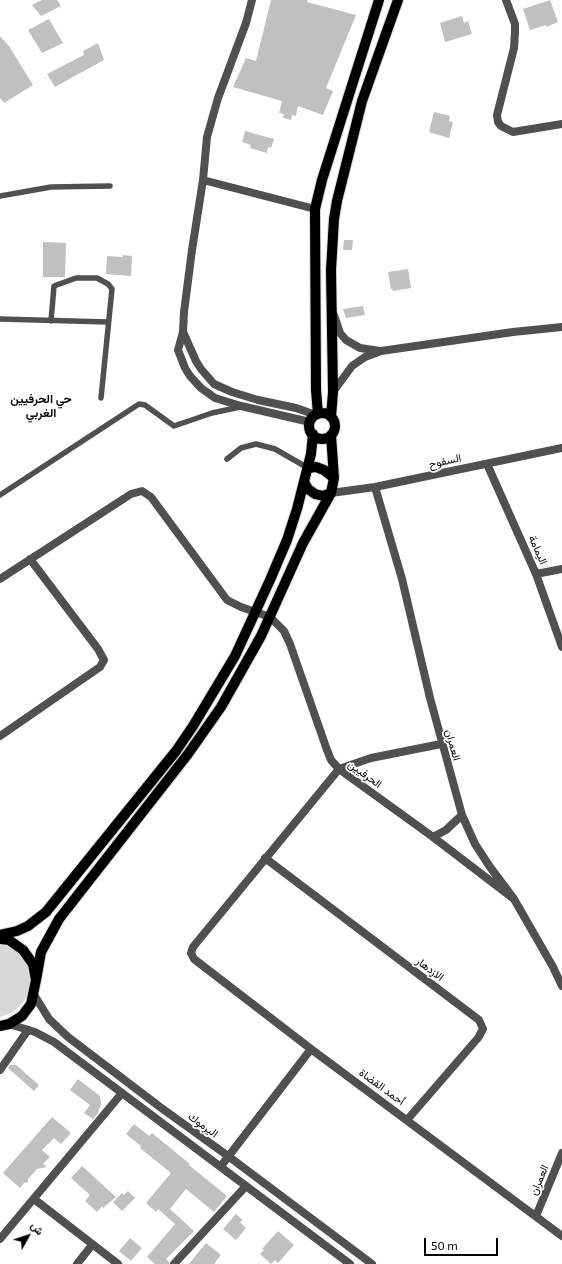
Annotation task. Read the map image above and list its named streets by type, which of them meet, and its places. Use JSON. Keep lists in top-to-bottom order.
{
  "streets": {
    "street": [
      "السفوح",
      "اليمامة",
      "العمران",
      "الحرفيين",
      "الازدهار",
      "أحمد القضاة",
      "اليرموك"
    ]
  },
  "crossings": [
    ["السفوح", "اليمامة"],
    ["السفوح", "العمران"],
    ["العمران", "الحرفيين"],
    ["العمران", "أحمد القضاة"],
    ["الازدهار", "أحمد القضاة"]
  ],
  "districts": ["حي الحرفيين الغربي"],
  "scale_bar": "50 m",
  "north": "top right"
}
